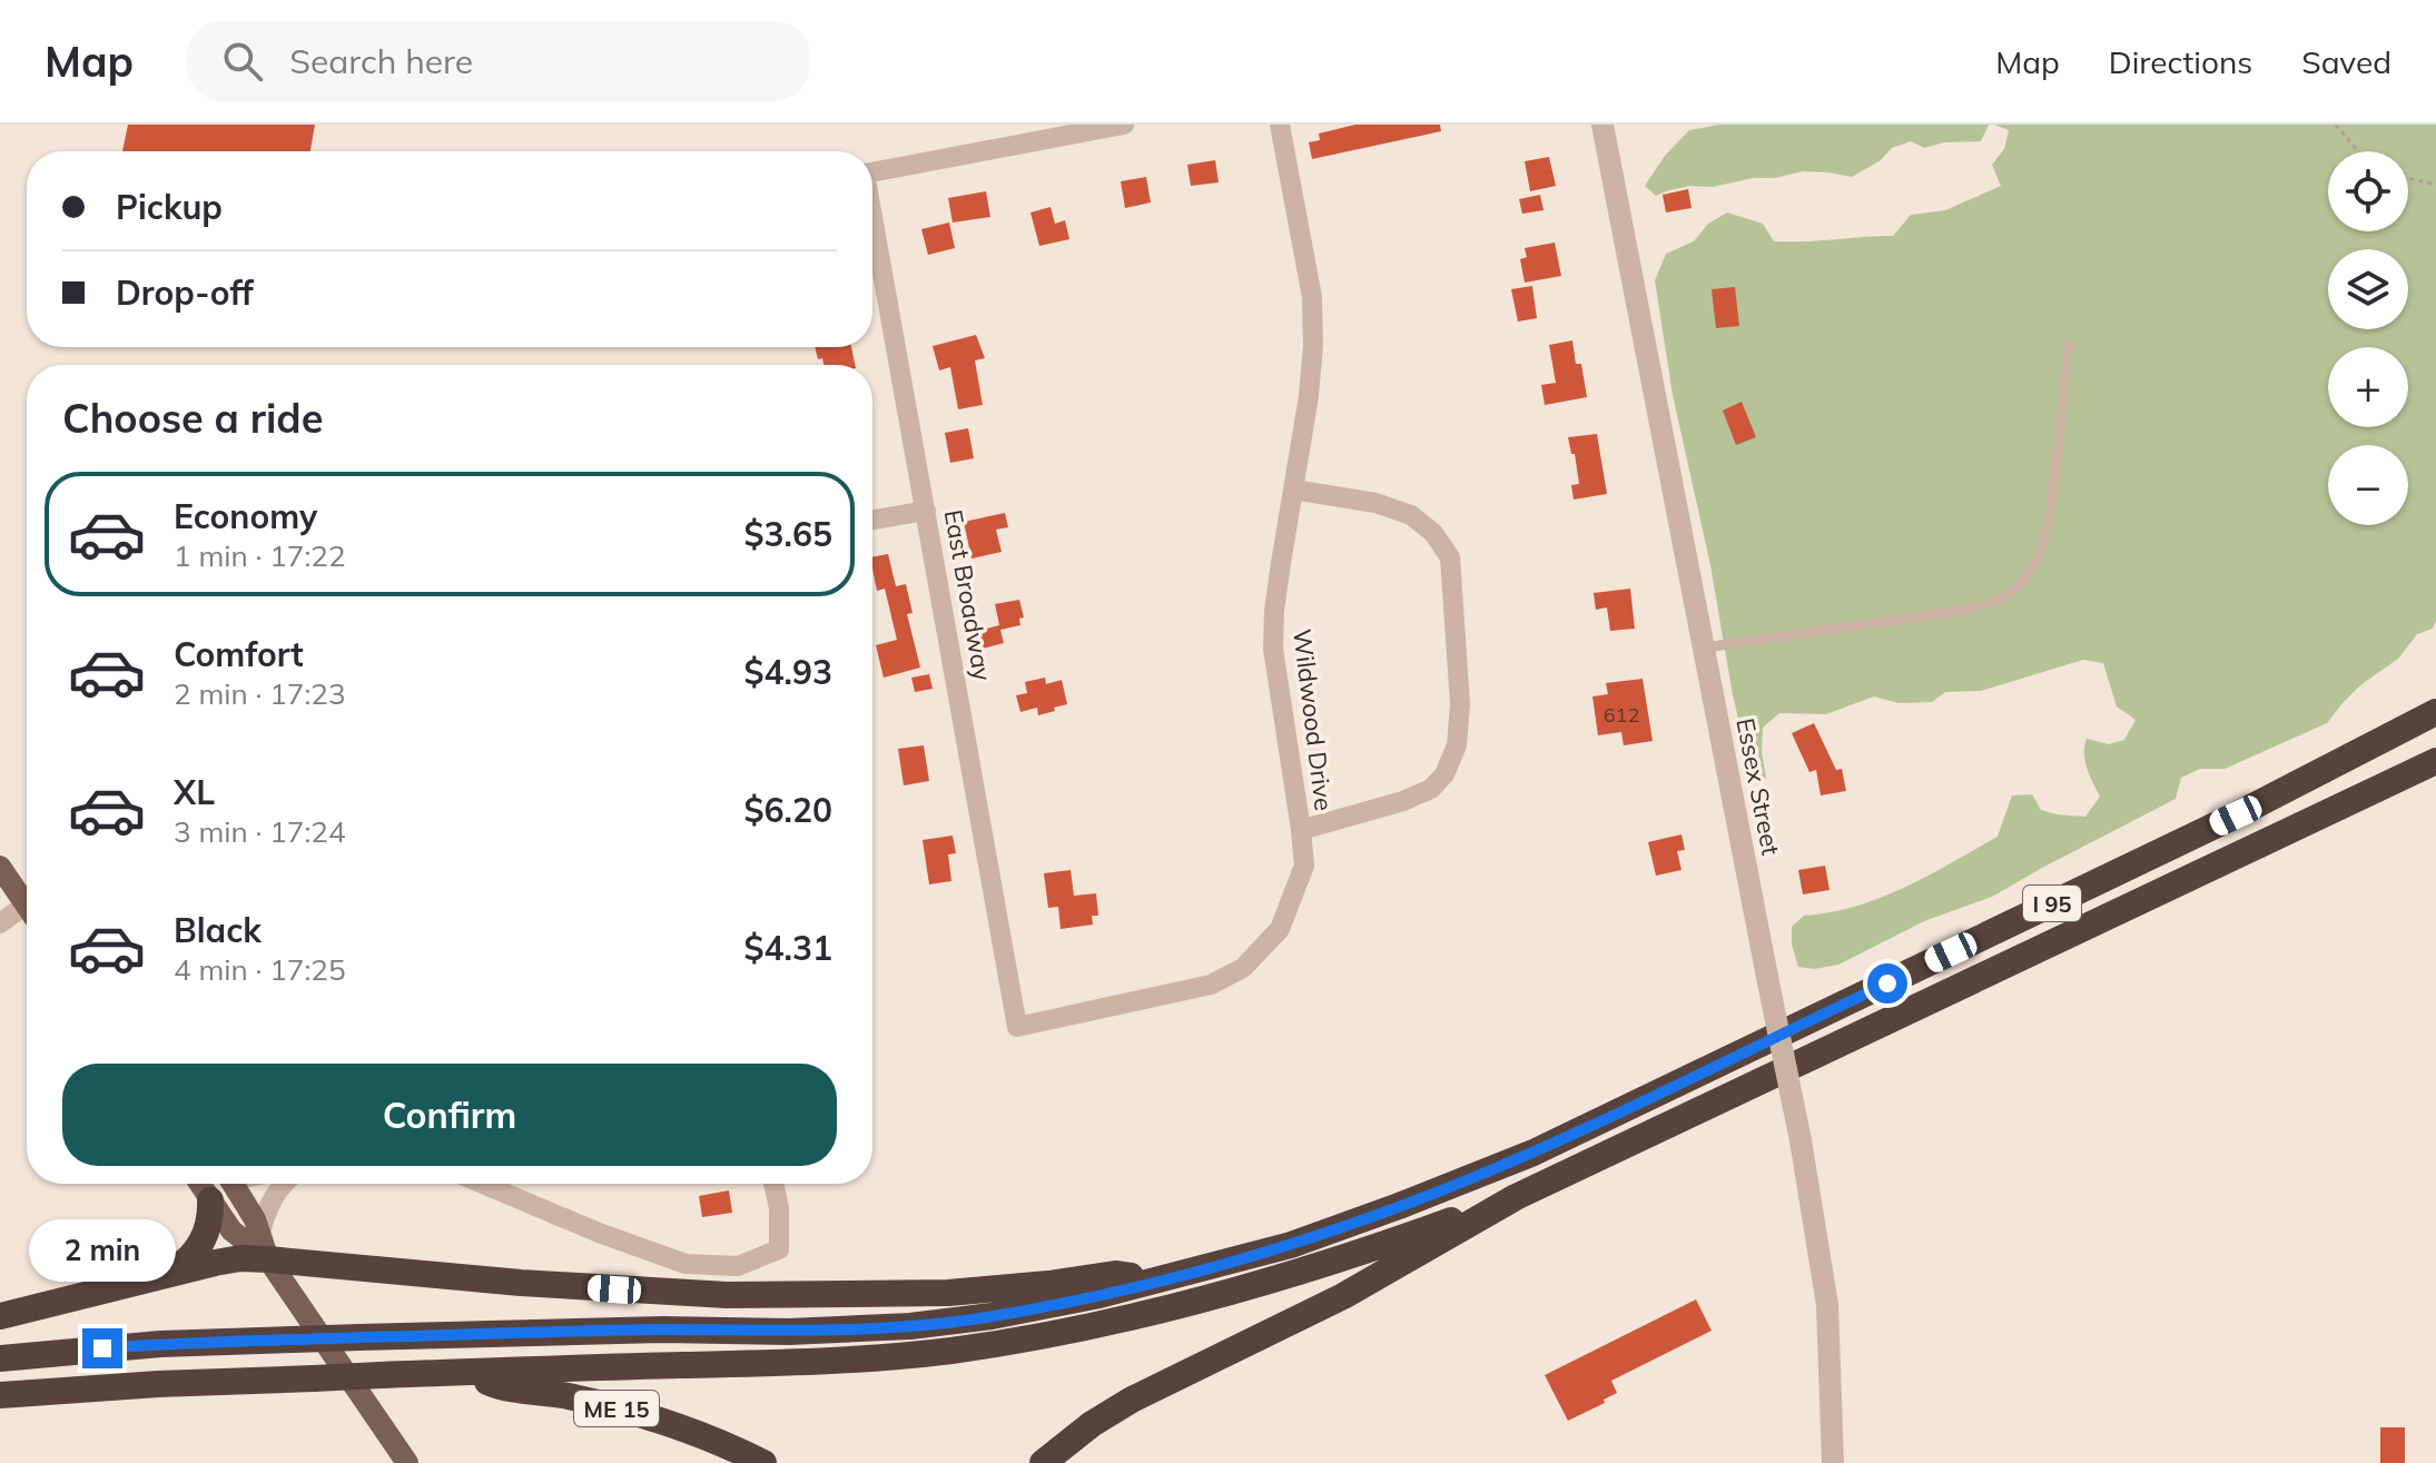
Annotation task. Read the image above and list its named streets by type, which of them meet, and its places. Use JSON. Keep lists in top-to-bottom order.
{
  "streets": {
    "highway": ["I 95", "ME 15"],
    "street": ["East Broadway", "Wildwood Drive", "Essex Street"]
  },
  "crossings": [
    ["East Broadway", "Wildwood Drive"],
    ["I 95", "ME 15"]
  ],
  "house_numbers": ["612"],
  "page": {
    "header": "Map",
    "search": "Search here",
    "nav": ["Map", "Directions", "Saved"],
    "map_buttons": ["+", "−"],
    "banner": ["Pickup", "Drop-off"],
    "heading": "Choose a ride",
    "list": [
      {
        "name": "Economy",
        "note": "1 min · 17:22",
        "value": "$3.65"
      },
      {
        "name": "Comfort",
        "note": "2 min · 17:23",
        "value": "$4.93"
      },
      {
        "name": "XL",
        "note": "3 min · 17:24",
        "value": "$6.20"
      },
      {
        "name": "Black",
        "note": "4 min · 17:25",
        "value": "$4.31"
      }
    ],
    "buttons": "Confirm",
    "bubble": "2 min"
  }
}
